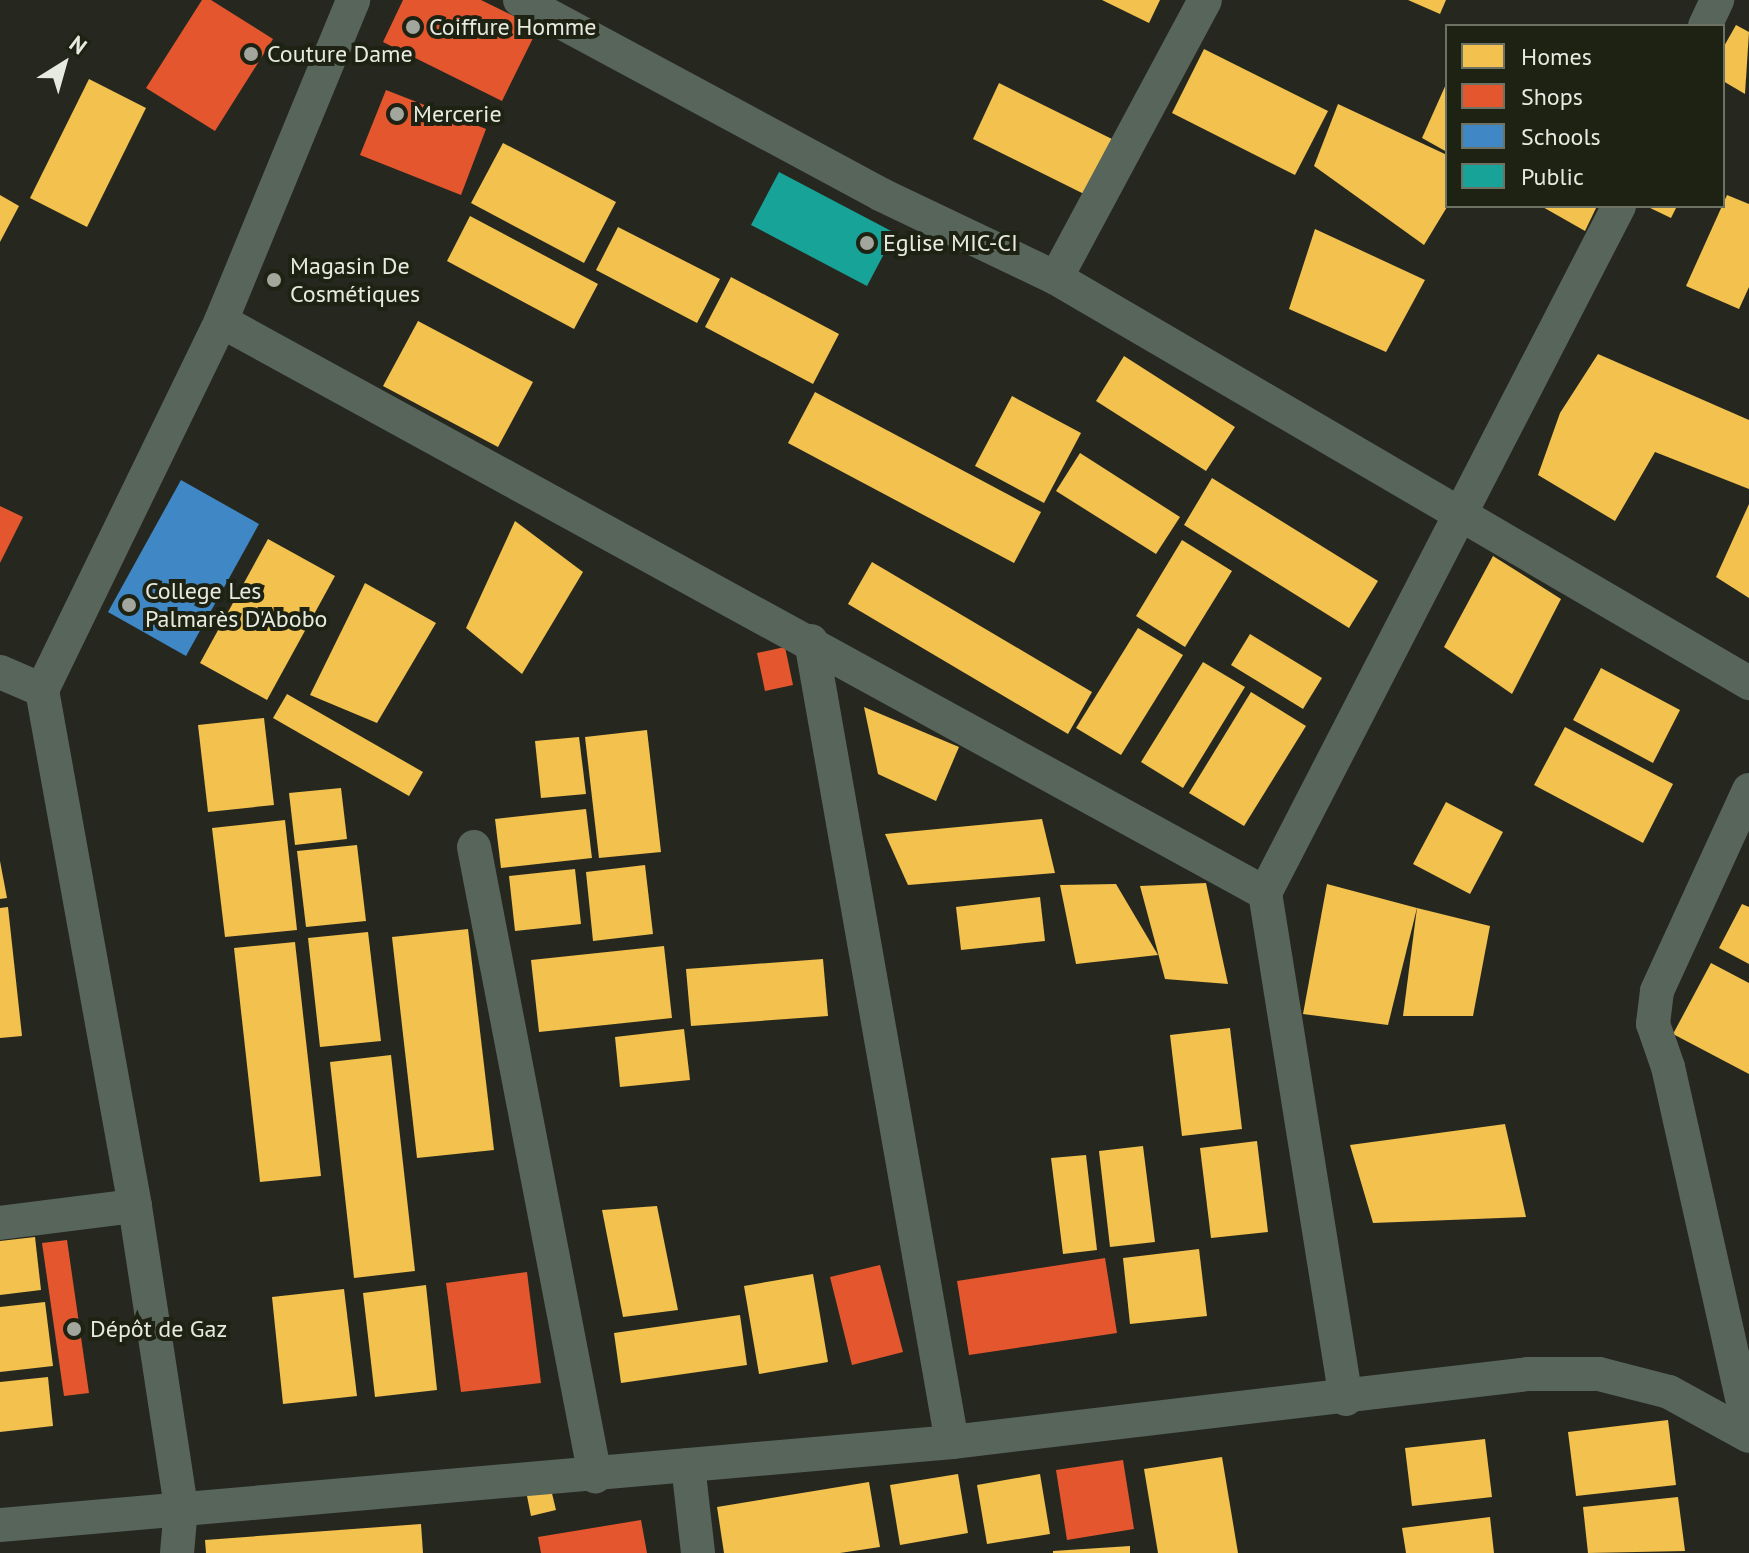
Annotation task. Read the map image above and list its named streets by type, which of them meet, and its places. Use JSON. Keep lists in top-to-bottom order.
{
  "places": [
    "Coiffure Homme",
    "Couture Dame",
    "Mercerie",
    "Eglise MIC-CI",
    "Magasin De Cosmétiques",
    "College Les Palmarès D'Abobo",
    "Dépôt de Gaz"
  ],
  "legend": [
    "Homes",
    "Shops",
    "Schools",
    "Public"
  ],
  "north": "top right"
}
